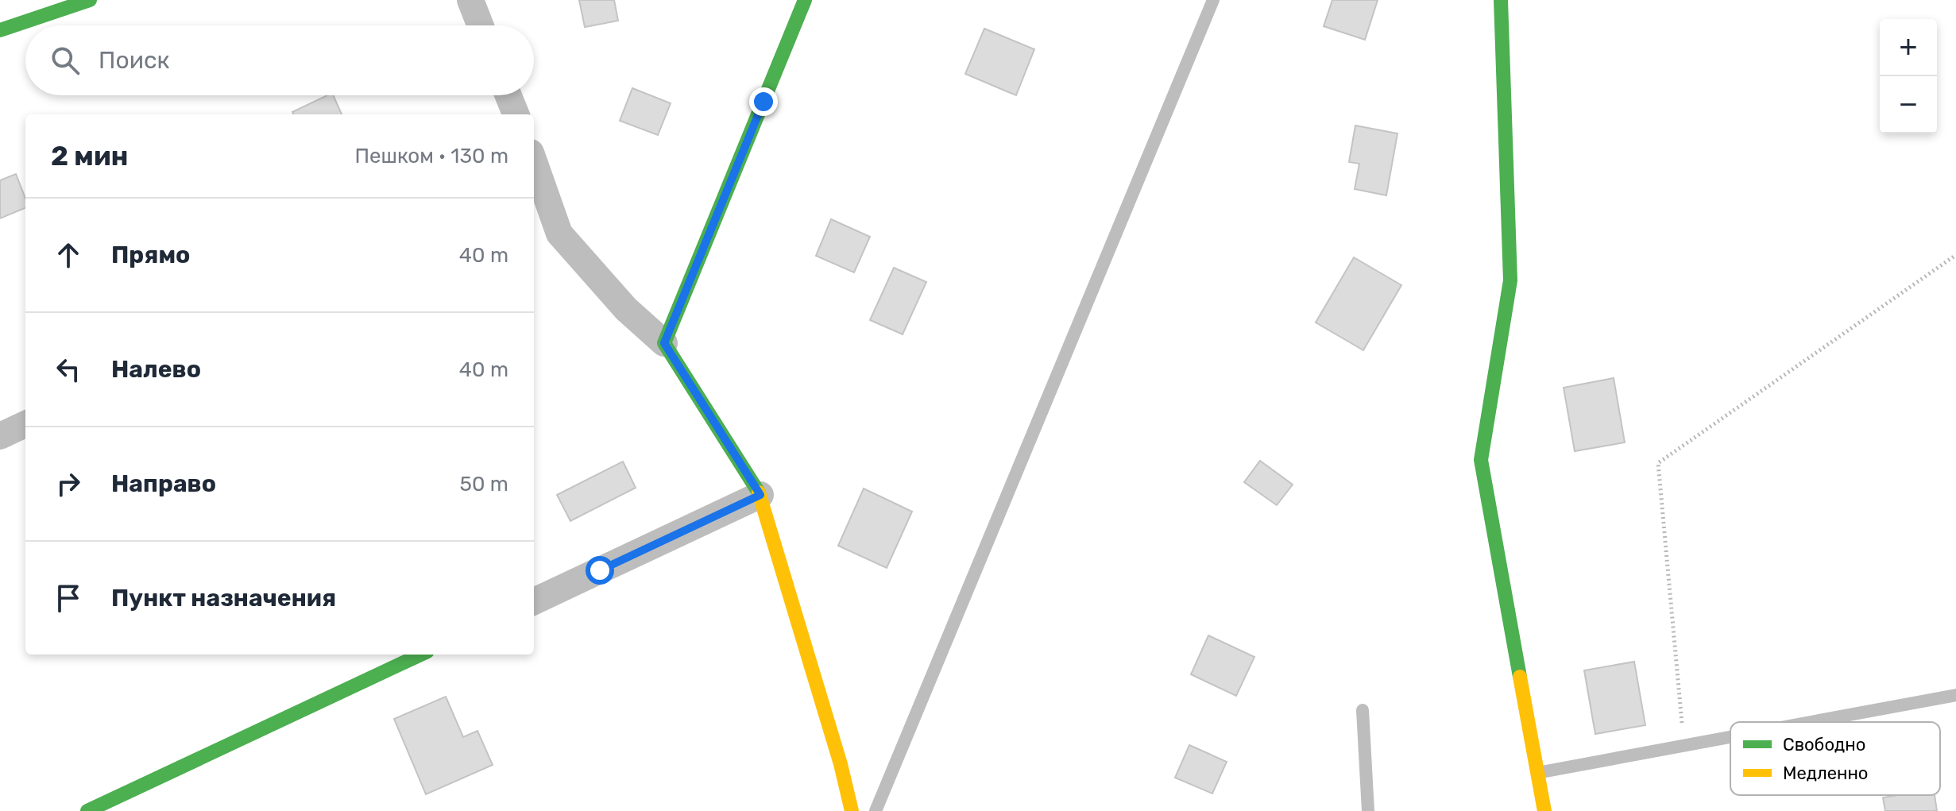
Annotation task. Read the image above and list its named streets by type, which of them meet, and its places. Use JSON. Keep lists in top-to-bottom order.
{
  "legend": ["Свободно", "Медленно"],
  "page": {
    "map_buttons": ["+", "−"],
    "search": "Поиск",
    "heading": ["2 мин", "Пешком · 130 m"],
    "list": [
      ["Прямо", "40 m"],
      ["Налево", "40 m"],
      ["Направо", "50 m"],
      "Пункт назначения"
    ]
  }
}
